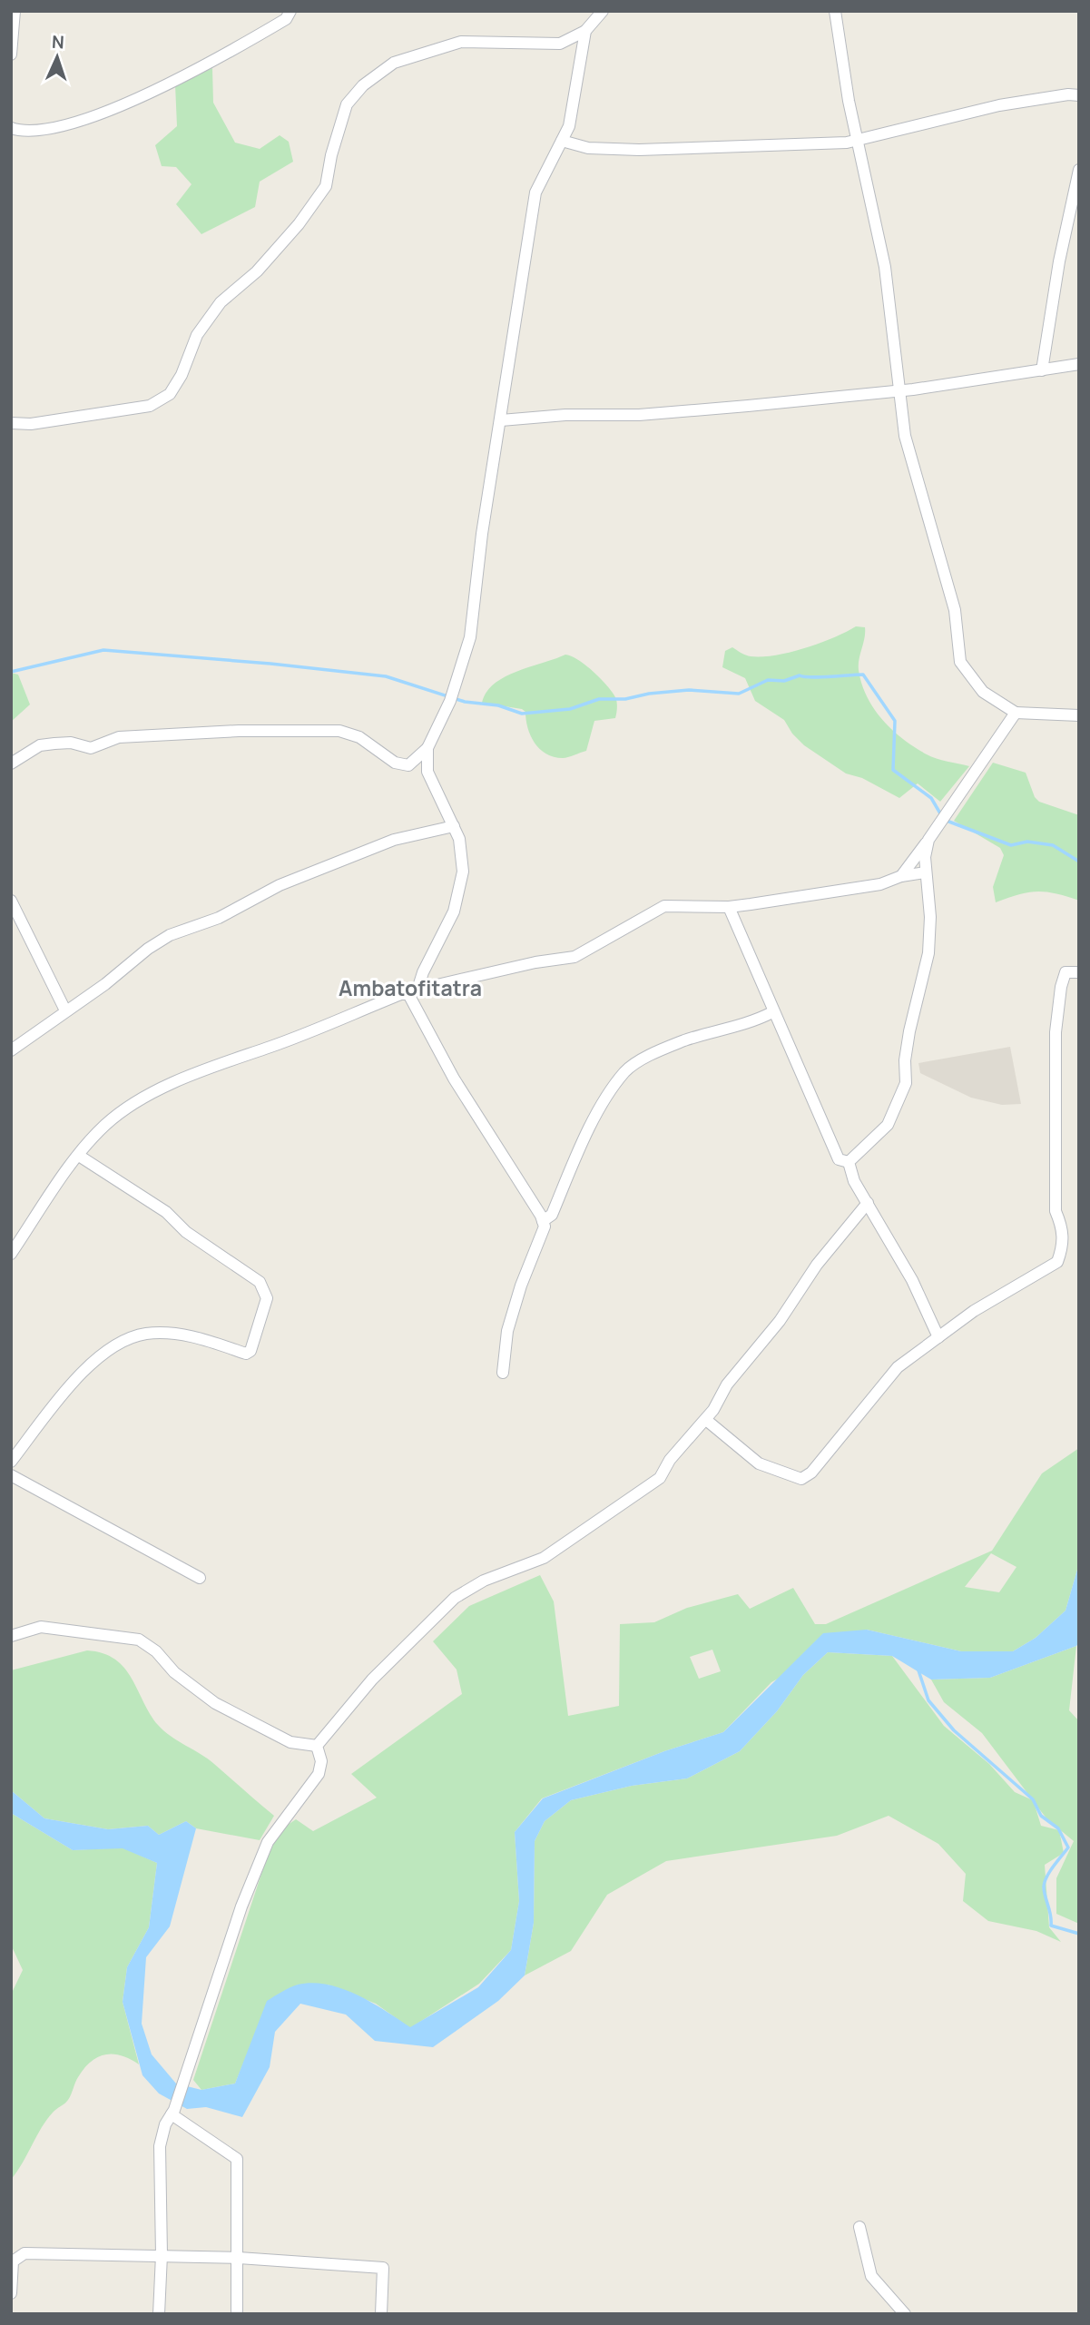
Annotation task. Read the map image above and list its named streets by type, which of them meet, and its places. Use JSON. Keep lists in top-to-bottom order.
{
  "districts": ["Ambatofitatra"],
  "north": "top"
}
